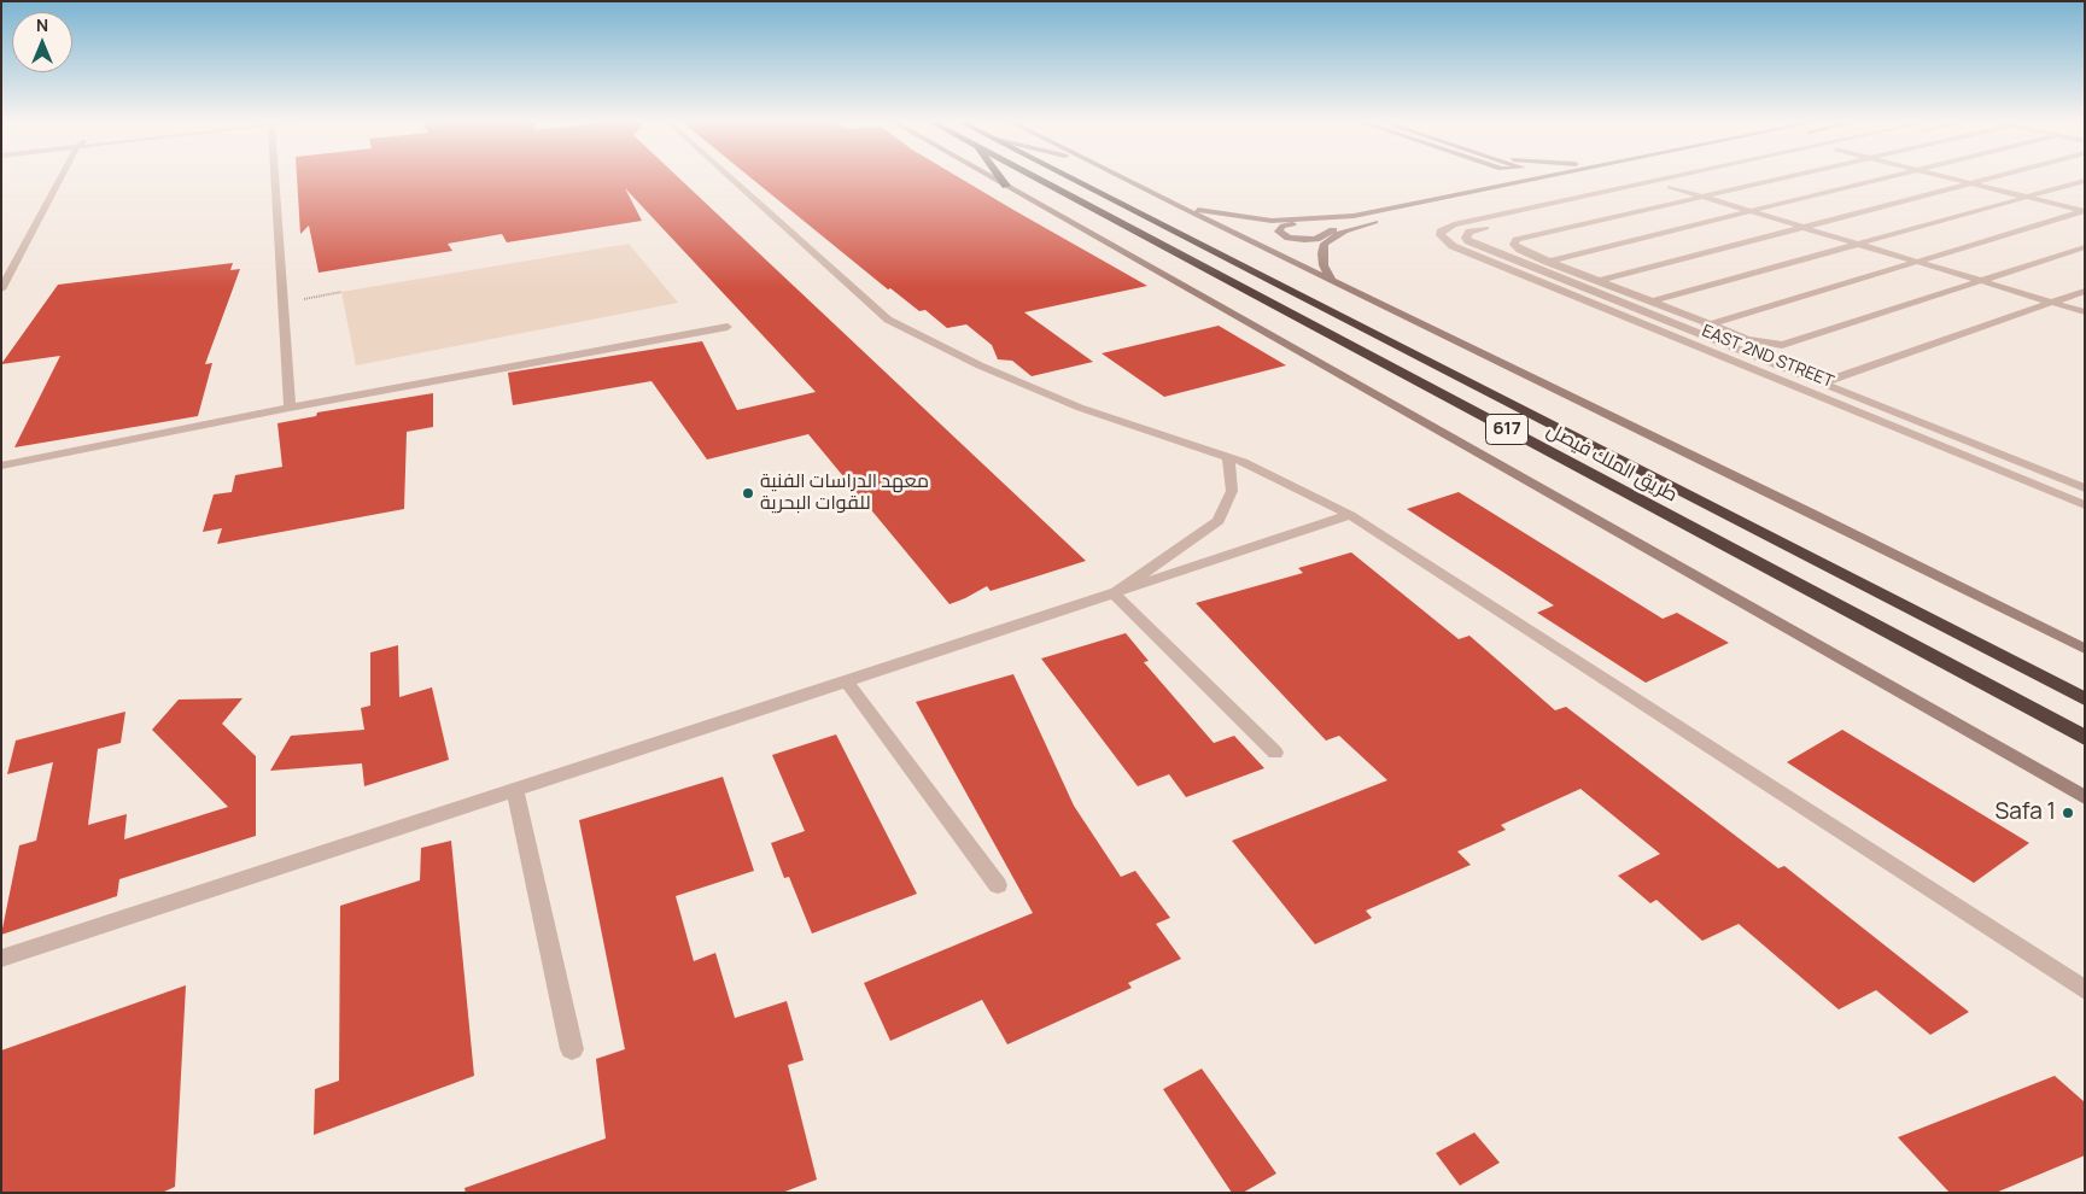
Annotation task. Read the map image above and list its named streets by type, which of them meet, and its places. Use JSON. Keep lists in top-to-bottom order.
{
  "streets": {
    "highway": ["617", "طريق الملك فيصل"],
    "street": ["EAST 2ND STREET"]
  },
  "places": ["معهد الدراسات الفنية للقوات البحرية", "Safa 1"],
  "north": "top"
}
